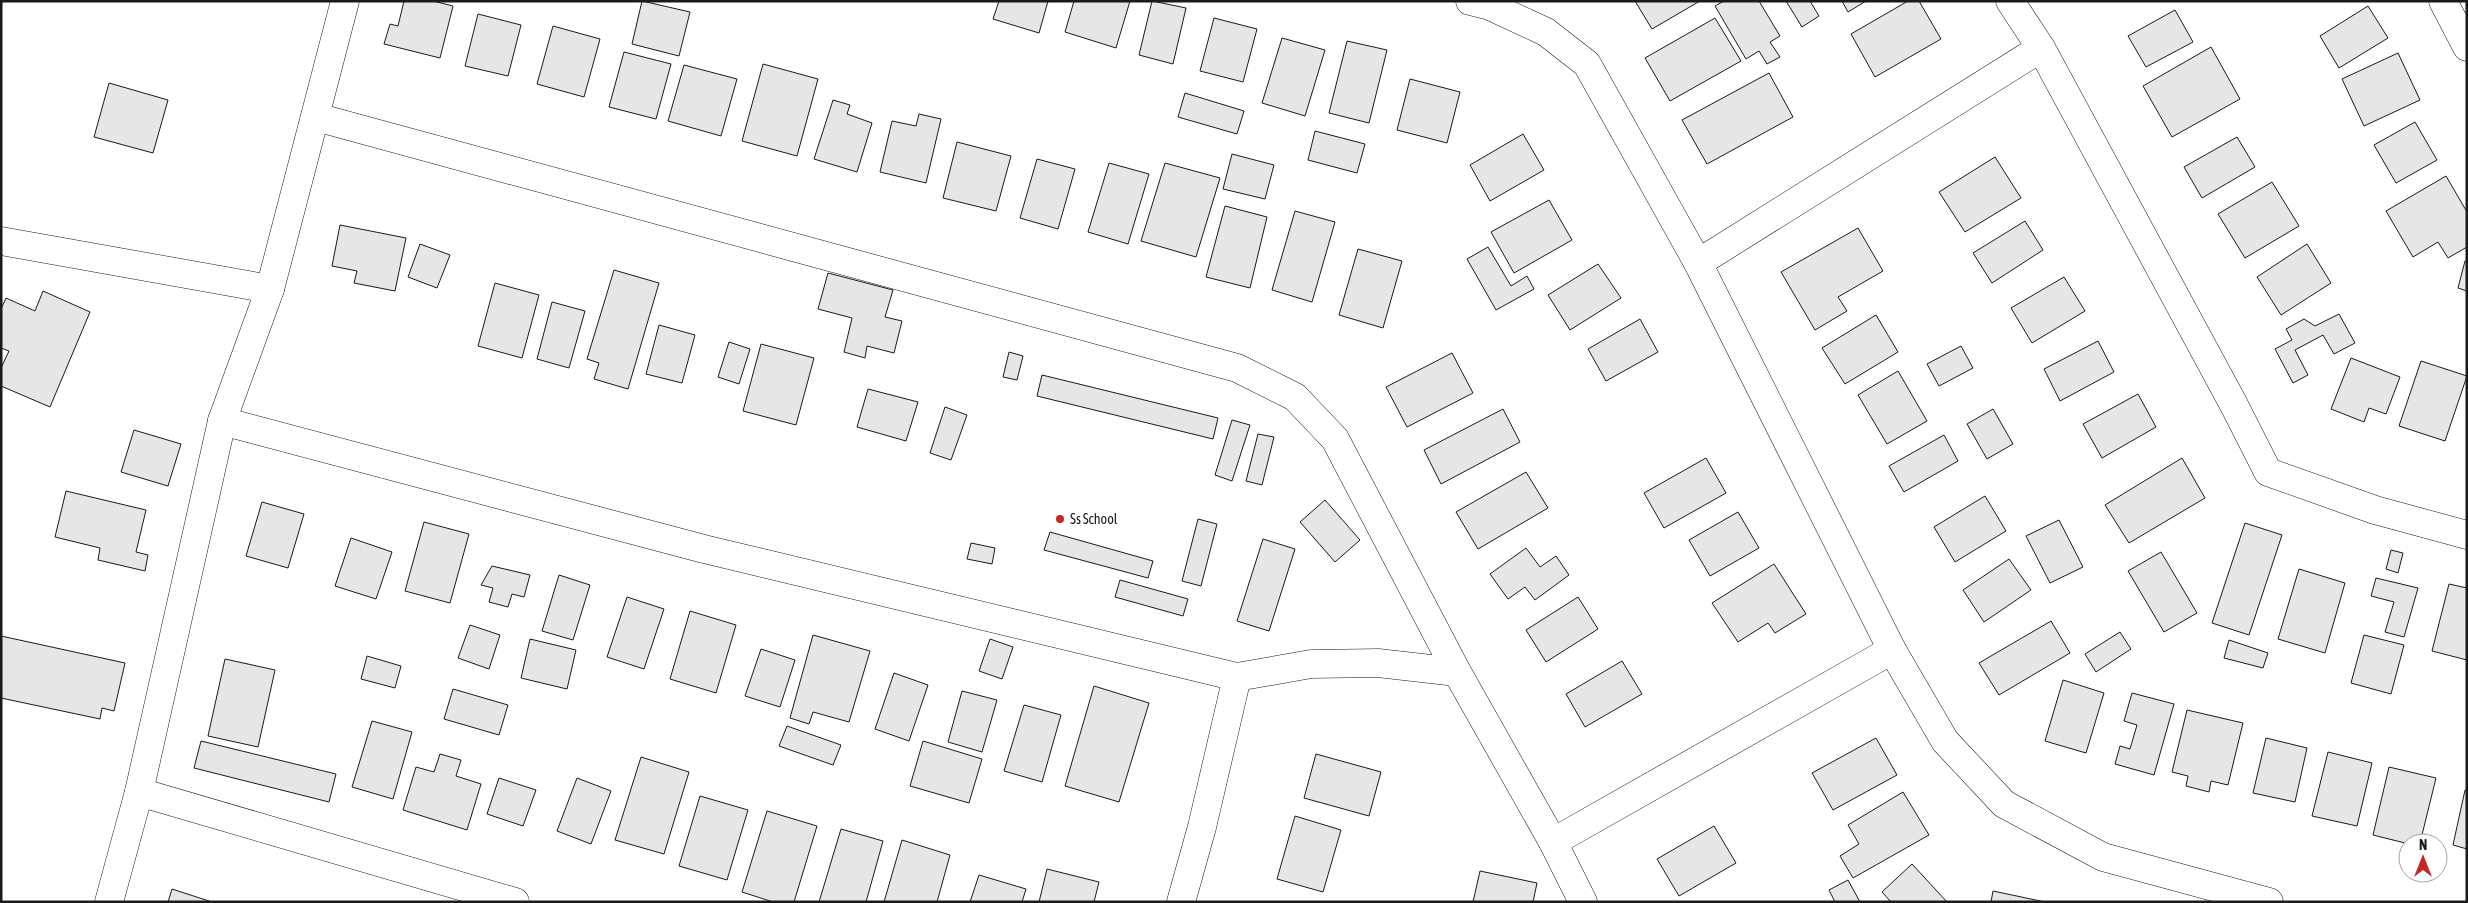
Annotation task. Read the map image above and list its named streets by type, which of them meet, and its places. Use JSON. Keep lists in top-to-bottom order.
{
  "places": ["Ss School"],
  "north": "top"
}
